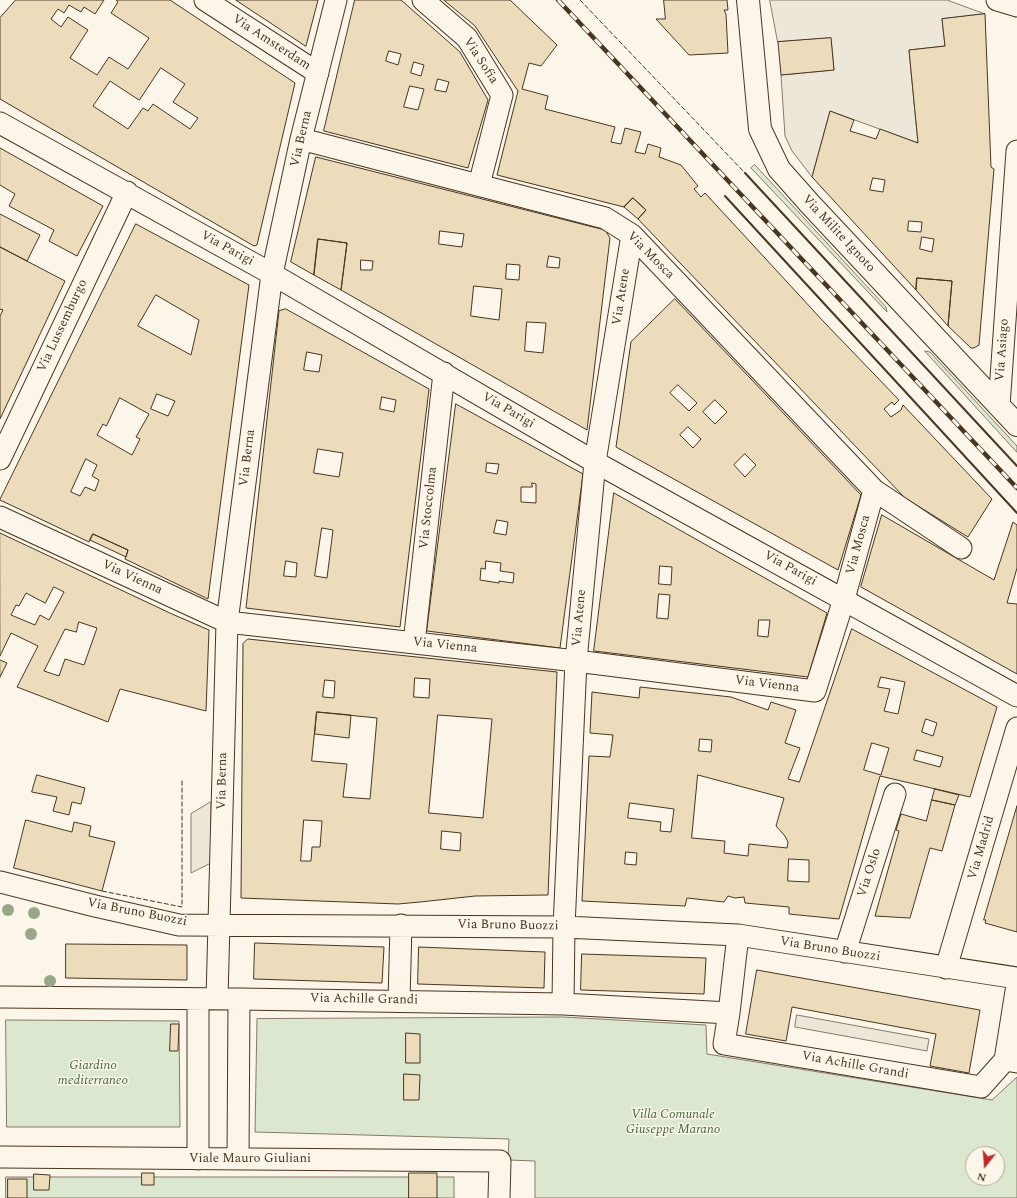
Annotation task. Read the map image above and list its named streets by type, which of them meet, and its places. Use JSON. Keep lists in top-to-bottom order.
{
  "streets": {
    "street": [
      "Via Amsterdam",
      "Via Sofia",
      "Via Berna",
      "Via Milite Ignoto",
      "Via Parigi",
      "Via Mosca",
      "Via Atene",
      "Via Lussemburgo",
      "Via Asiago",
      "Via Stoccolma",
      "Via Vienna",
      "Via Madrid",
      "Via Oslo",
      "Via Bruno Buozzi",
      "Via Achille Grandi",
      "Viale Mauro Giuliani"
    ]
  },
  "crossings": [
    ["Via Amsterdam", "Via Berna"],
    ["Via Sofia", "Via Mosca"],
    ["Via Berna", "Via Parigi"],
    ["Via Berna", "Via Mosca"],
    ["Via Berna", "Via Vienna"],
    ["Via Berna", "Via Bruno Buozzi"],
    ["Via Berna", "Via Achille Grandi"],
    ["Via Berna", "Viale Mauro Giuliani"],
    ["Via Milite Ignoto", "Via Asiago"],
    ["Via Parigi", "Via Mosca"],
    ["Via Parigi", "Via Atene"],
    ["Via Parigi", "Via Lussemburgo"],
    ["Via Parigi", "Via Stoccolma"],
    ["Via Parigi", "Via Vienna"],
    ["Via Mosca", "Via Atene"],
    ["Via Mosca", "Via Vienna"],
    ["Via Atene", "Via Vienna"],
    ["Via Atene", "Via Bruno Buozzi"],
    ["Via Atene", "Via Achille Grandi"],
    ["Via Stoccolma", "Via Vienna"],
    ["Via Madrid", "Via Bruno Buozzi"],
    ["Via Oslo", "Via Bruno Buozzi"],
    ["Via Bruno Buozzi", "Via Achille Grandi"]
  ],
  "parks": ["Giardino mediterraneo", "Villa Comunale Giuseppe Marano"],
  "north": "bottom"
}
